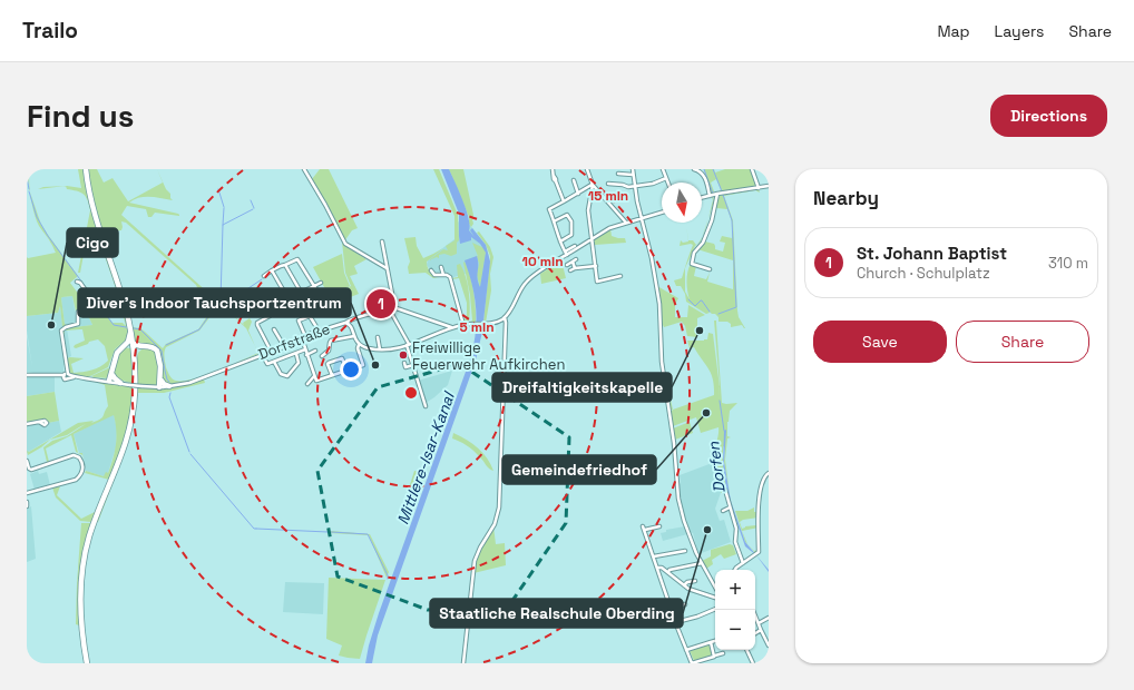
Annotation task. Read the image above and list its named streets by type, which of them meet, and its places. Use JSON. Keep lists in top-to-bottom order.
{
  "streets": {
    "street": ["Dorfstraße"]
  },
  "water": ["Mittlere-Isar-Kanal", "Dorfen"],
  "places": [
    "Cigo",
    "Dreifaltigkeitskapelle",
    "Freiwillige Feuerwehr Aufkirchen",
    "Diver's Indoor Tauchsportzentrum",
    "Gemeindefriedhof",
    "Staatliche Realschule Oberding"
  ],
  "north": "bottom",
  "page": {
    "header": "Trailo",
    "nav": ["Map", "Layers", "Share"],
    "buttons": [
      "Directions",
      ["Save", "Share"]
    ],
    "title": "Find us",
    "heading": "Nearby",
    "list": [
      {
        "mark": "1",
        "name": "St. Johann Baptist",
        "note": "Church · Schulplatz",
        "value": "310 m"
      }
    ],
    "pins": "1",
    "map_buttons": ["+", "−"]
  },
  "rings": ["15 min", "10 min", "5 min"]
}
